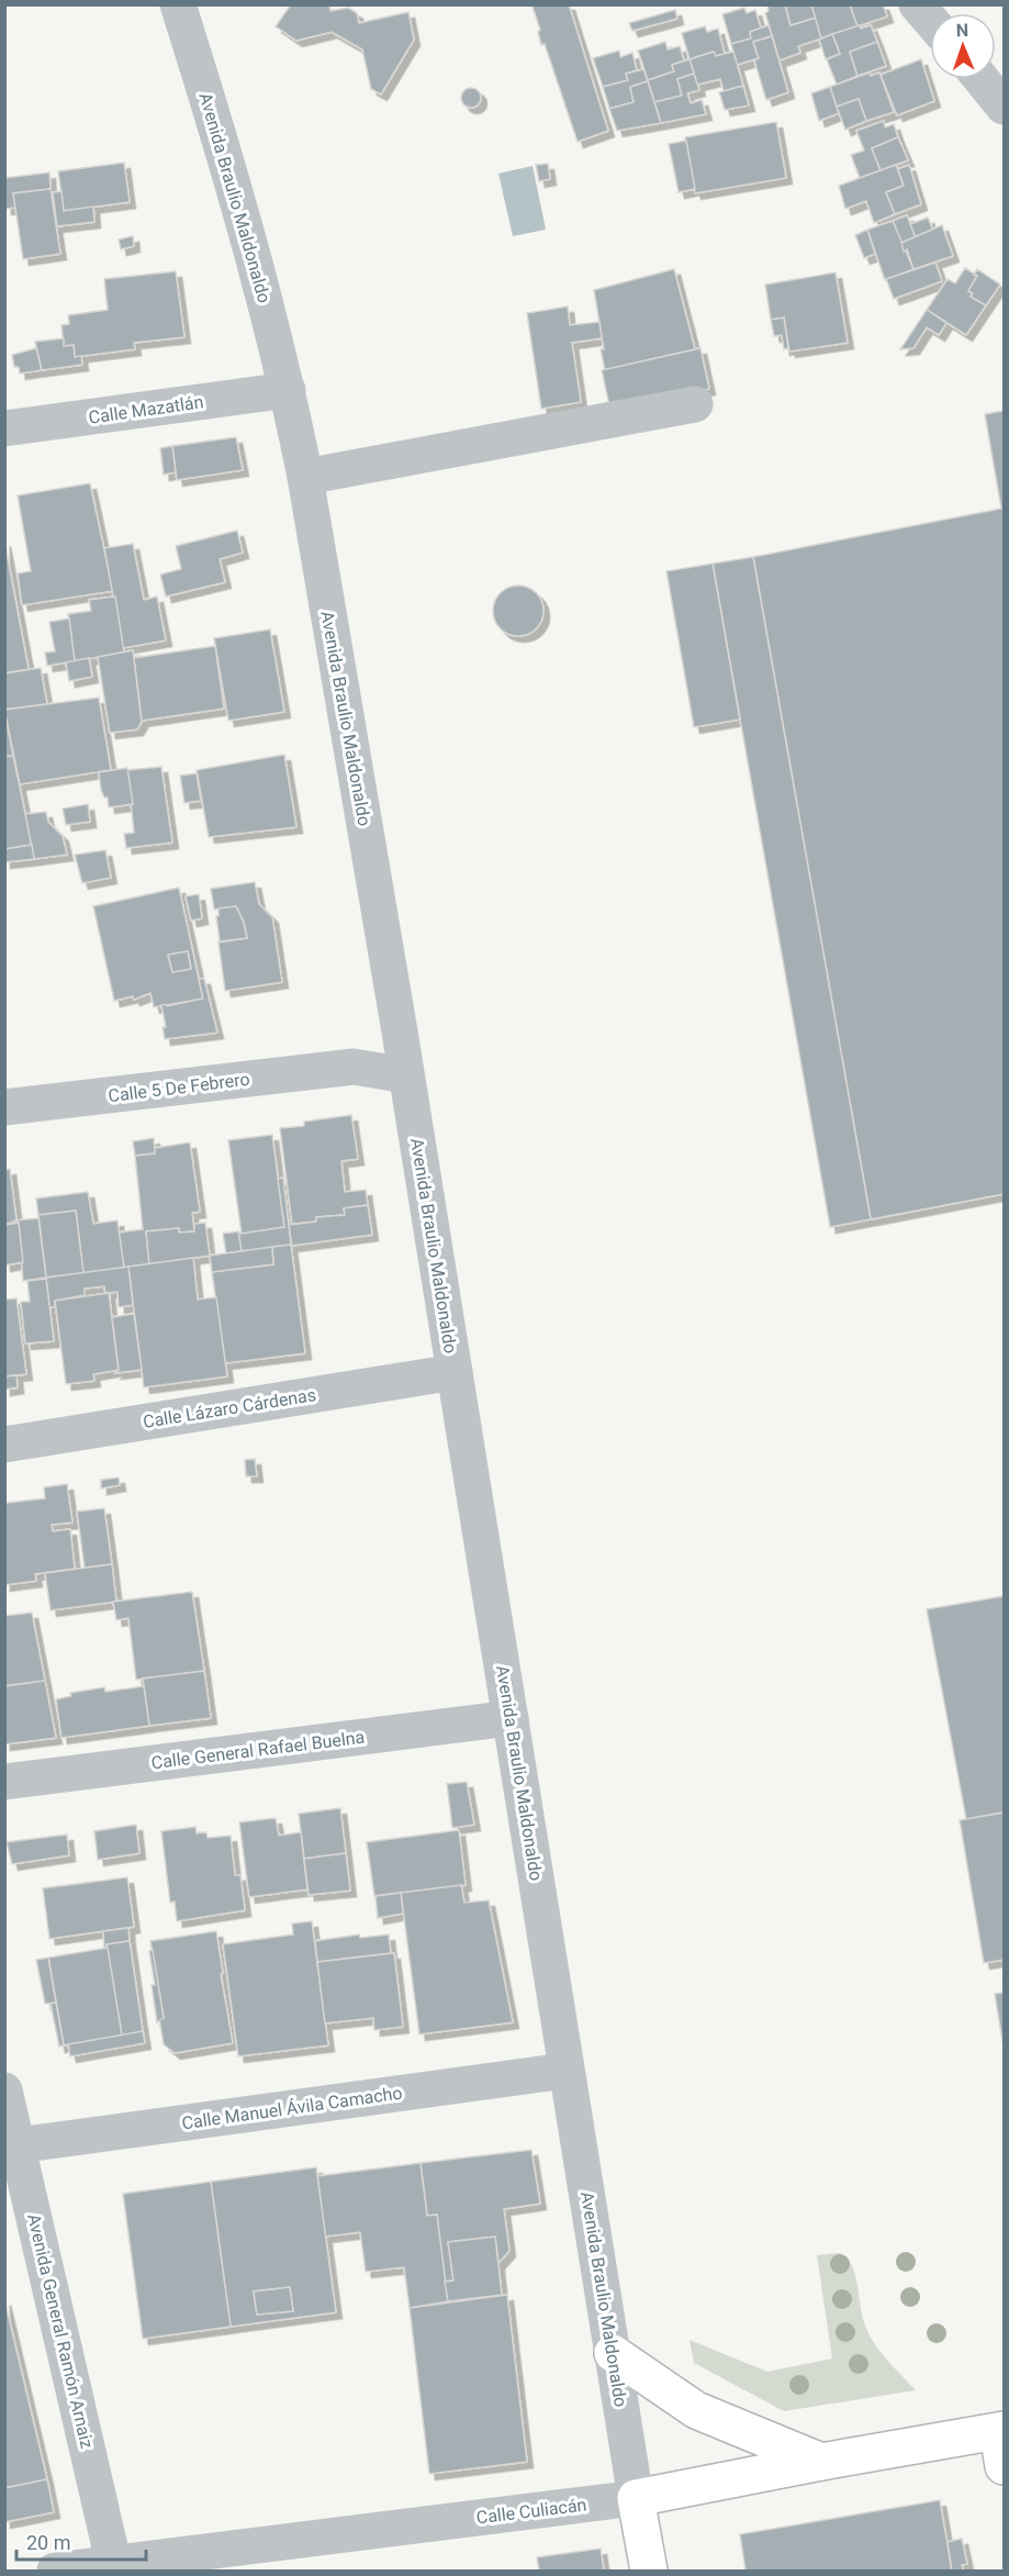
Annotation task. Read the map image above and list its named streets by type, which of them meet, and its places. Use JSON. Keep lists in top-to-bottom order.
{
  "streets": {
    "main road": ["Calle Culiacán"],
    "street": [
      "Avenida Braulio Maldonaldo",
      "Calle Mazatlán",
      "Calle 5 De Febrero",
      "Calle Lázaro Cárdenas",
      "Calle General Rafael Buelna",
      "Calle Manuel Ávila Camacho",
      "Avenida General Ramón Arnaiz"
    ]
  },
  "crossings": [
    ["Avenida Braulio Maldonaldo", "Calle Mazatlán"],
    ["Avenida Braulio Maldonaldo", "Calle 5 De Febrero"],
    ["Avenida Braulio Maldonaldo", "Calle Lázaro Cárdenas"],
    ["Avenida Braulio Maldonaldo", "Calle General Rafael Buelna"],
    ["Avenida Braulio Maldonaldo", "Calle Manuel Ávila Camacho"],
    ["Avenida Braulio Maldonaldo", "Calle Culiacán"],
    ["Calle Manuel Ávila Camacho", "Avenida General Ramón Arnaiz"],
    ["Avenida General Ramón Arnaiz", "Calle Culiacán"]
  ],
  "scale_bar": "20 m",
  "north": "top"
}
